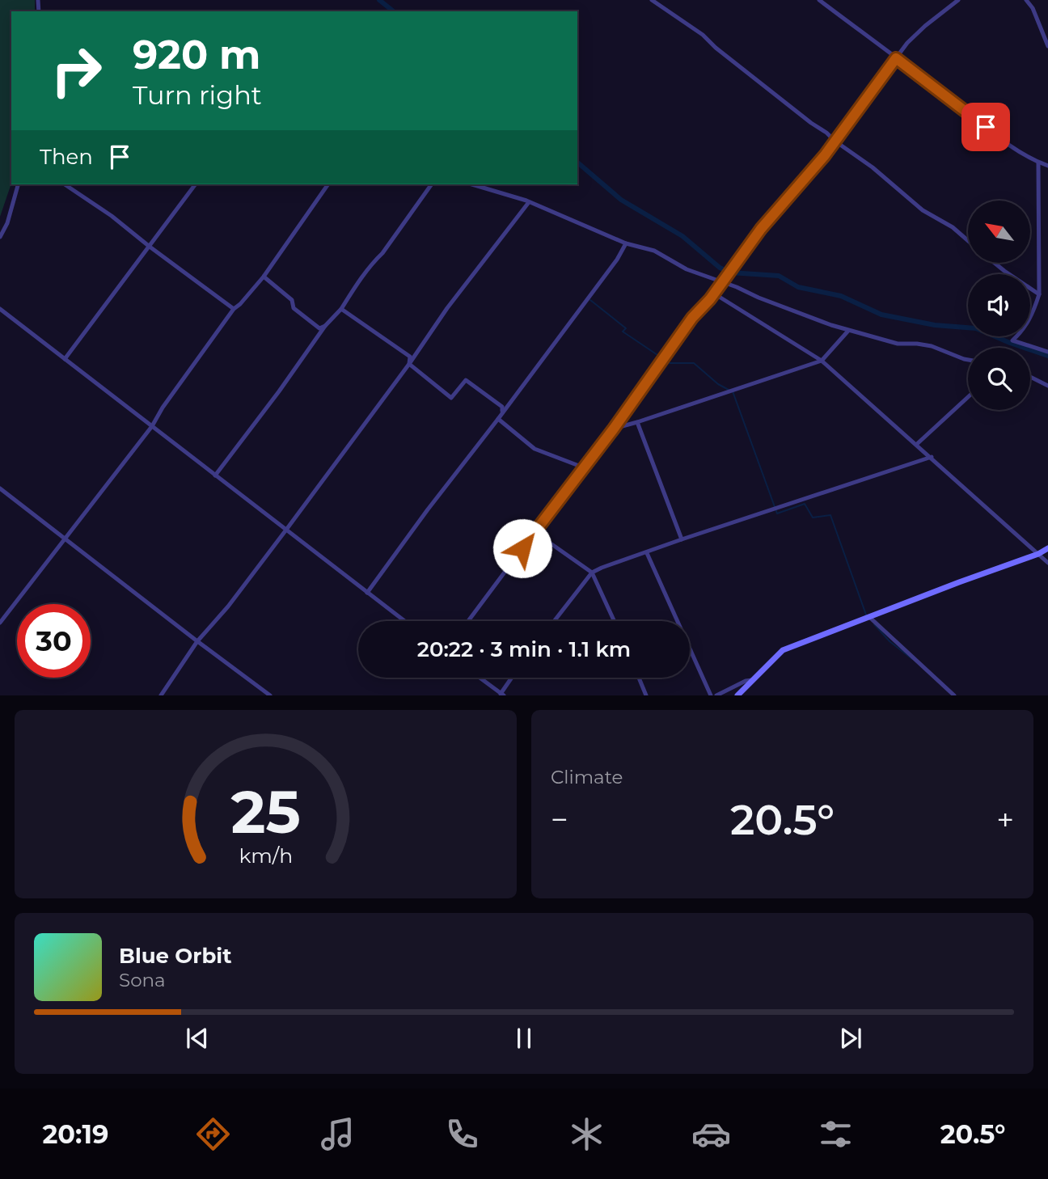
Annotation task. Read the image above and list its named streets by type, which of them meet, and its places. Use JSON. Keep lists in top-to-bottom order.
{
  "north": "top left",
  "page": {
    "turn": ["920 m", "Turn right"],
    "then": "Then",
    "limit": "30",
    "trip": "20:22 · 3 min · 1.1 km",
    "tile": "Climate",
    "heat": ["−", "20.5°", "+"],
    "song": ["Blue Orbit", "Sona"],
    "tabs": ["20:19", "20.5°"],
    "gauge": ["25", "km/h"]
  }
}
